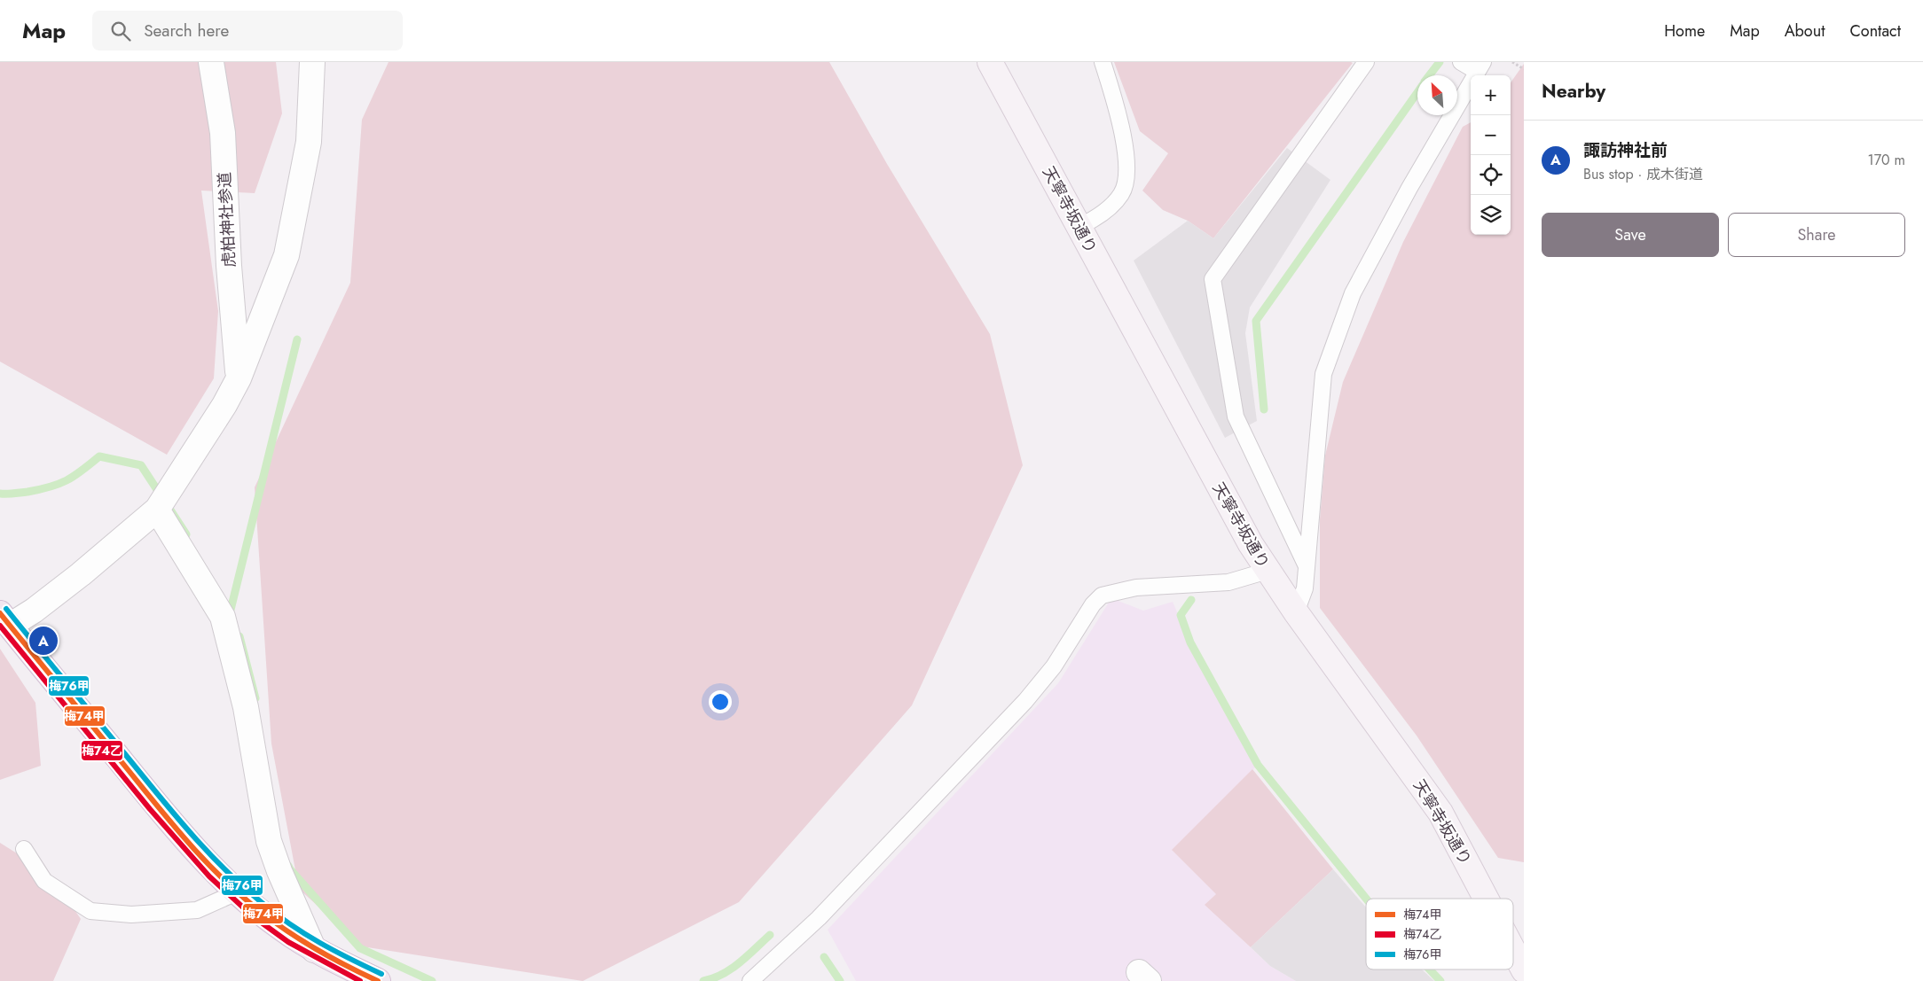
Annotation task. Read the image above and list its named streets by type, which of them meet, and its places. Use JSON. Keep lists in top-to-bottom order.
{
  "streets": {
    "street": ["天寧寺坂通り", "虎柏神社参道"]
  },
  "lines": ["transit line 梅76甲", "transit line 梅74甲", "transit line 梅74乙"],
  "legend": ["梅74甲", "梅74乙", "梅76甲"],
  "north": "top left",
  "page": {
    "header": "Map",
    "search": "Search here",
    "nav": [
      "Home",
      "Map",
      "About",
      "Contact"
    ],
    "heading": "Nearby",
    "map_buttons": ["+", "−"],
    "list": [
      {
        "mark": "A",
        "name": "諏訪神社前",
        "note": "Bus stop · 成木街道",
        "value": "170 m"
      }
    ],
    "buttons": ["Save", "Share"],
    "pins": "A"
  }
}
